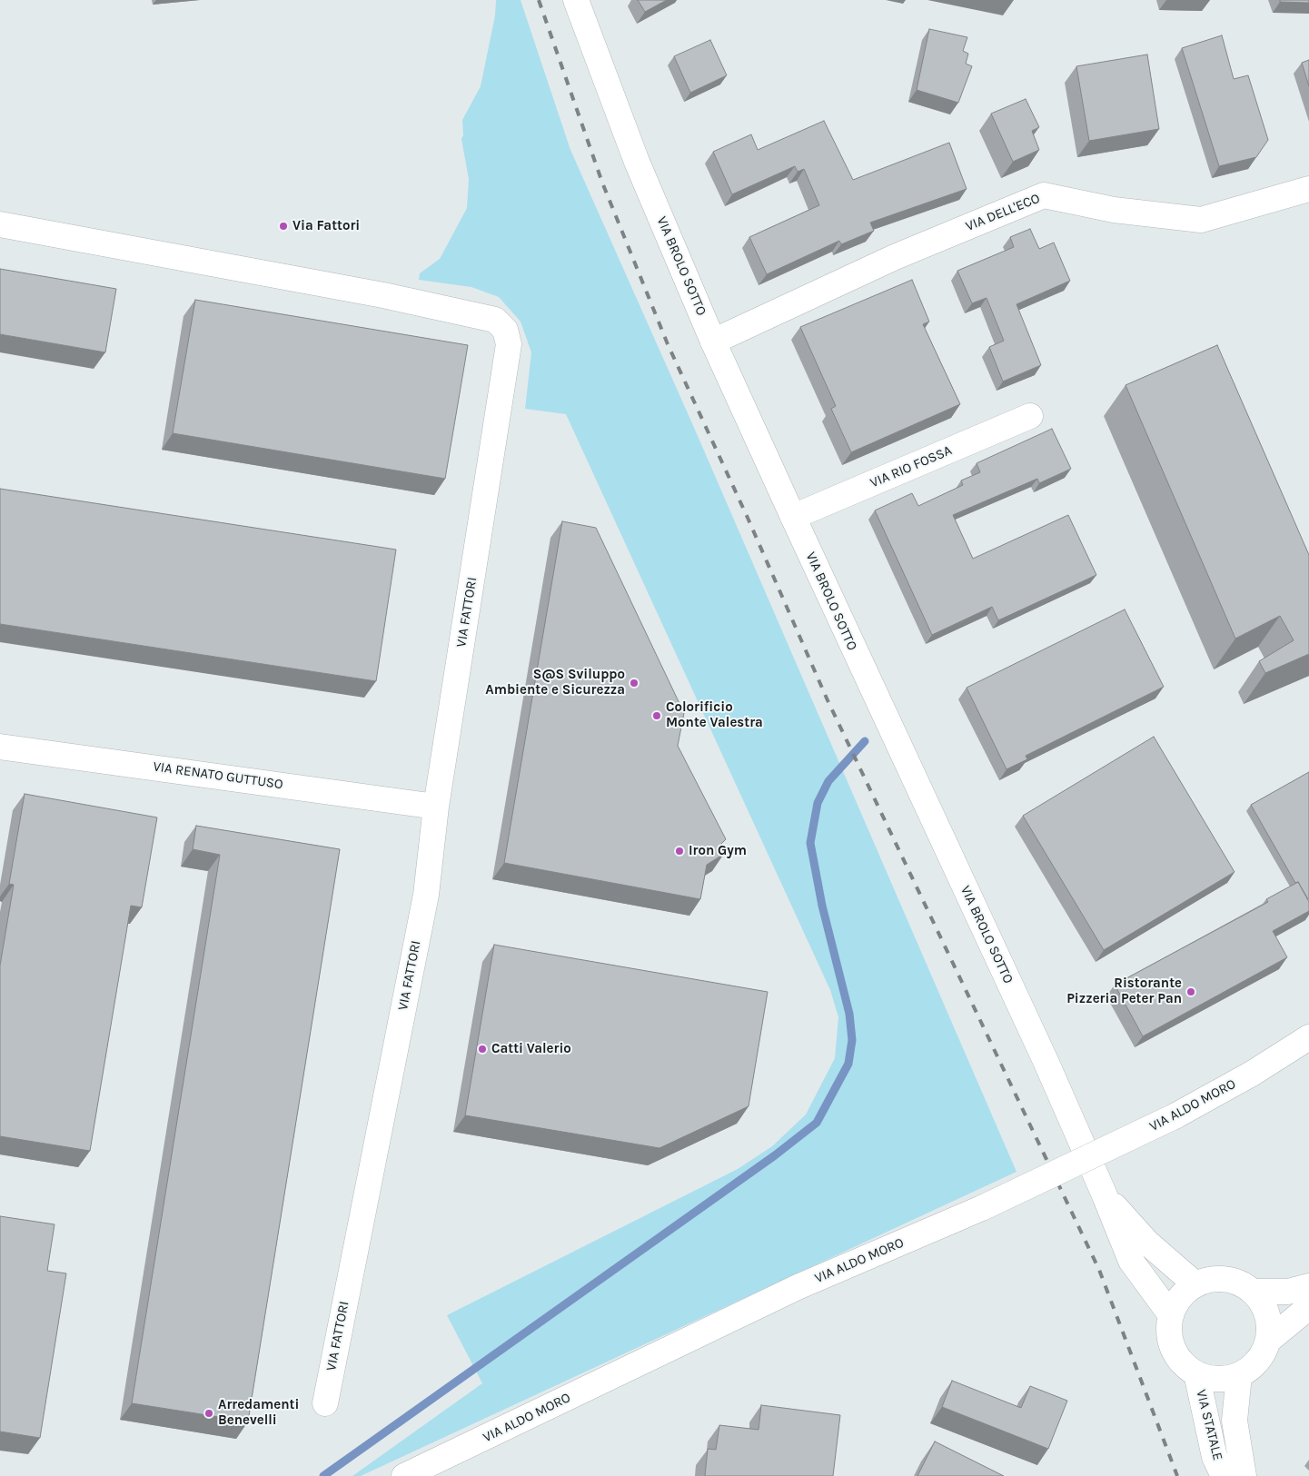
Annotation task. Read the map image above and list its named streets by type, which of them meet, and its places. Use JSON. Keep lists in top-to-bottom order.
{
  "streets": {
    "main road": [
      "VIA DELL'ECO",
      "VIA BROLO SOTTO",
      "VIA RIO FOSSA",
      "VIA FATTORI",
      "VIA RENATO GUTTUSO",
      "VIA ALDO MORO",
      "VIA STATALE"
    ]
  },
  "crossings": [
    ["VIA DELL'ECO", "VIA BROLO SOTTO"],
    ["VIA BROLO SOTTO", "VIA RIO FOSSA"],
    ["VIA BROLO SOTTO", "VIA STATALE"],
    ["VIA FATTORI", "VIA RENATO GUTTUSO"]
  ],
  "places": [
    "Via Fattori",
    "S@S Sviluppo Ambiente e Sicurezza",
    "Colorificio Monte Valestra",
    "Iron Gym",
    "Ristorante Pizzeria Peter Pan",
    "Catti Valerio",
    "Arredamenti Benevelli"
  ]
}
